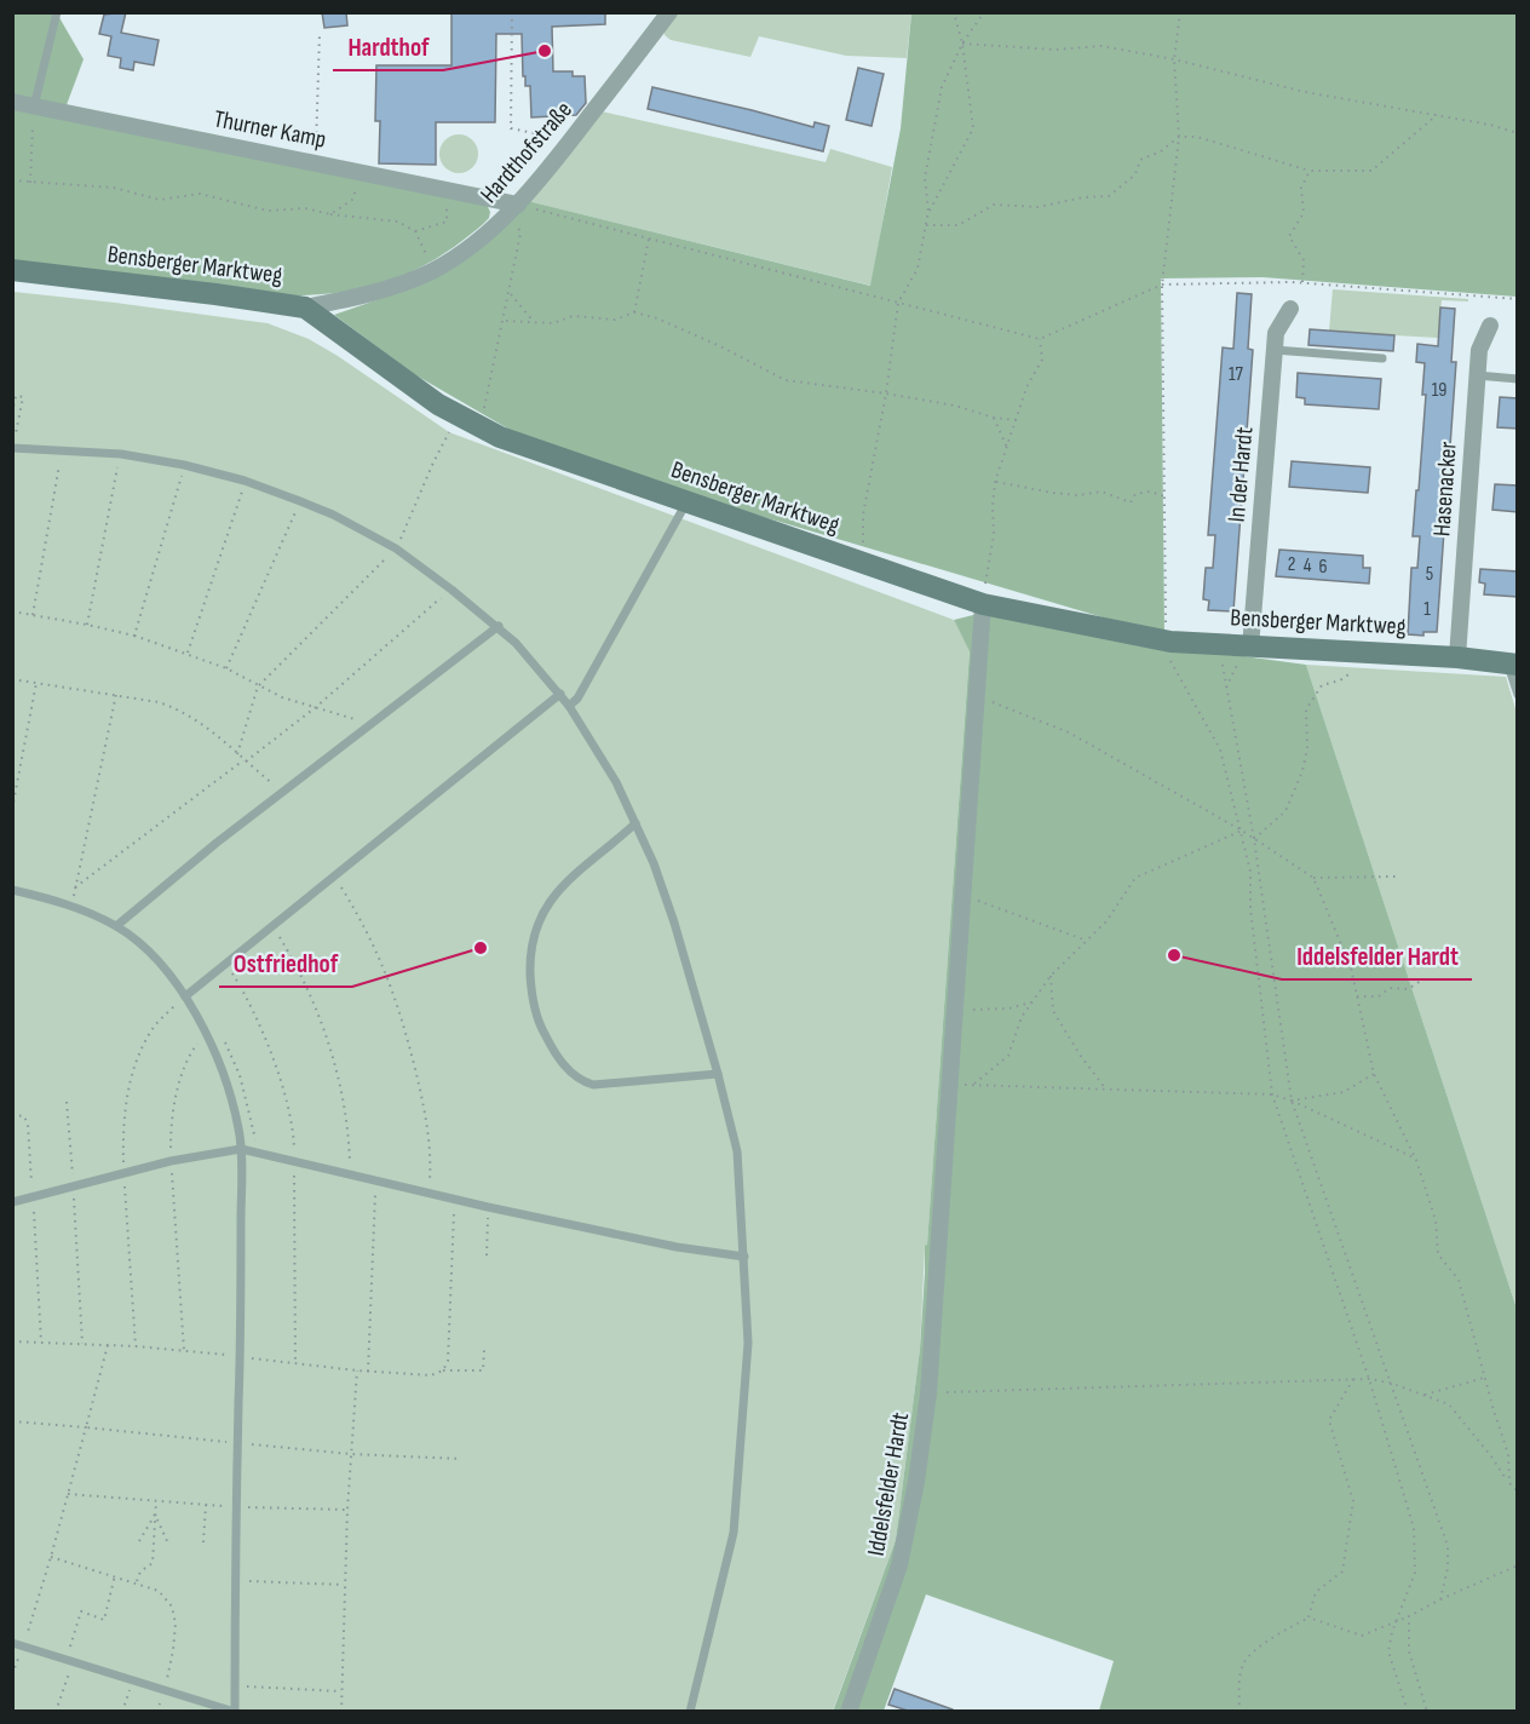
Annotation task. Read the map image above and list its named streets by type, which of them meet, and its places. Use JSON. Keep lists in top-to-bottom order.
{
  "streets": {
    "street": [
      "Thurner Kamp",
      "Hardthofstraße",
      "Bensberger Marktweg",
      "In der Hardt",
      "Hasenacker",
      "Iddelsfelder Hardt"
    ]
  },
  "crossings": [
    ["Thurner Kamp", "Hardthofstraße"],
    ["Hardthofstraße", "Bensberger Marktweg"],
    ["Bensberger Marktweg", "In der Hardt"],
    ["Bensberger Marktweg", "Hasenacker"],
    ["Bensberger Marktweg", "Iddelsfelder Hardt"]
  ],
  "places": ["Hardthof", "Ostfriedhof", "Iddelsfelder Hardt"],
  "house_numbers": [
    "17",
    "19",
    "2",
    "4",
    "6",
    "5",
    "1"
  ]
}
